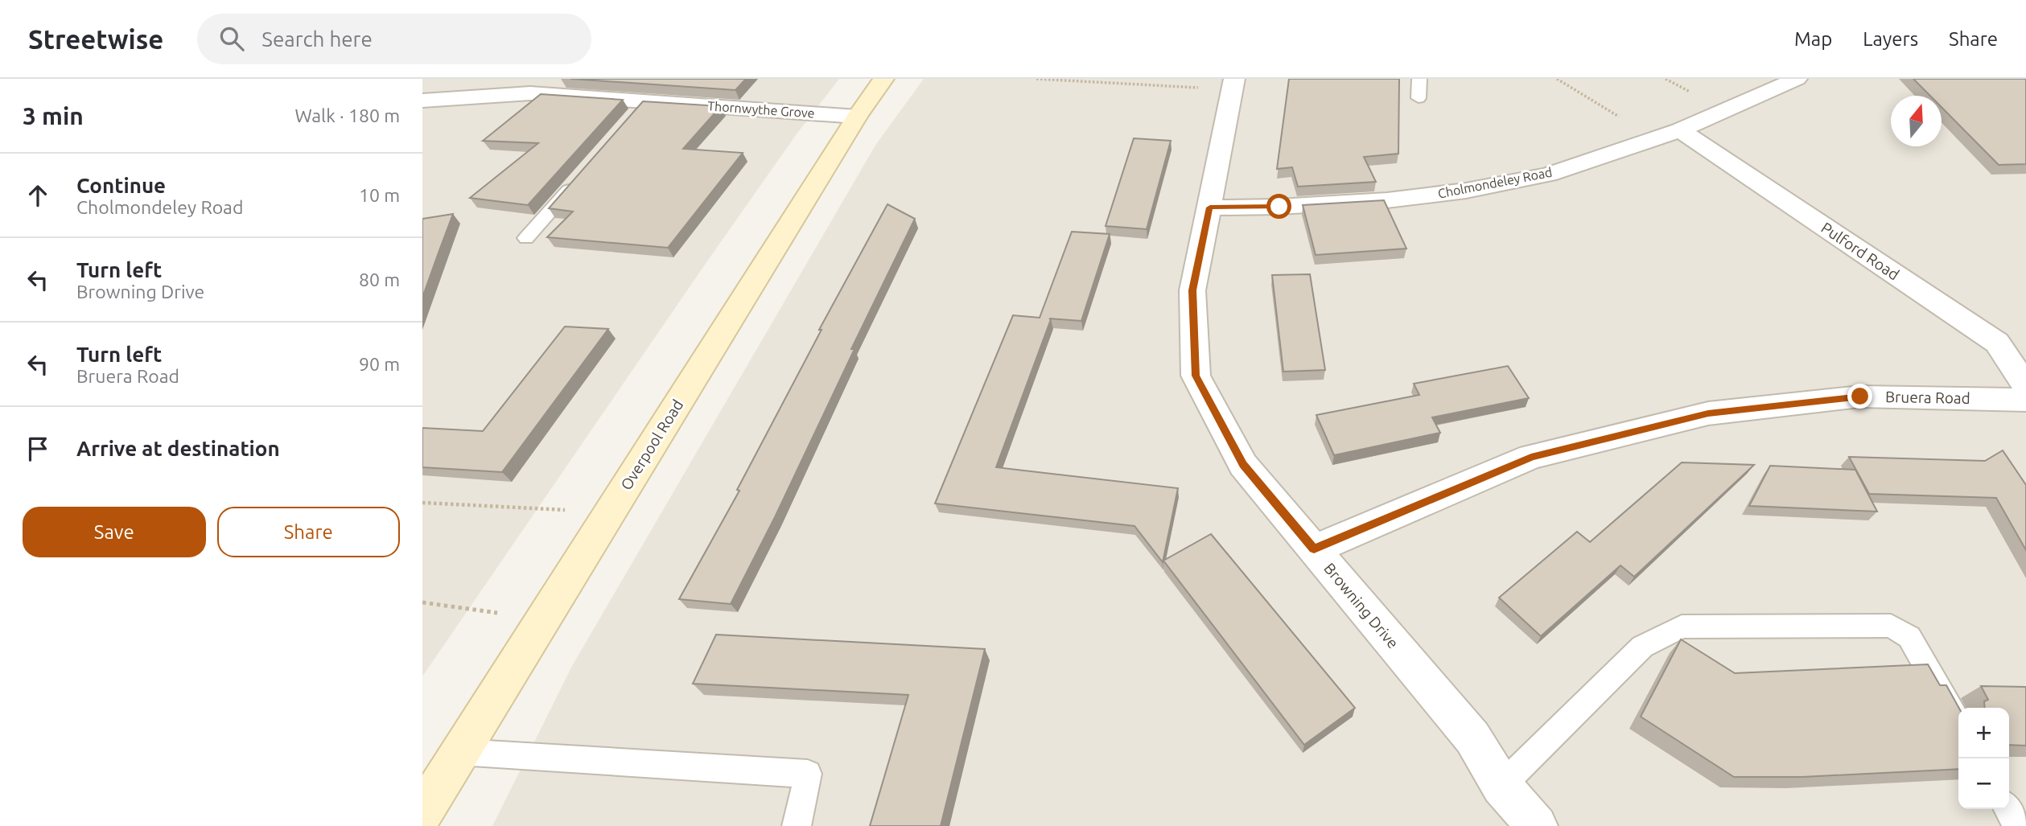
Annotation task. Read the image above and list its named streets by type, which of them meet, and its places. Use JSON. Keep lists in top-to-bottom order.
{
  "streets": {
    "street": [
      "Thornwythe Grove",
      "Cholmondeley Road",
      "Pulford Road",
      "Bruera Road",
      "Overpool Road",
      "Browning Drive"
    ]
  },
  "crossings": [
    ["Thornwythe Grove", "Overpool Road"],
    ["Cholmondeley Road", "Pulford Road"],
    ["Cholmondeley Road", "Browning Drive"],
    ["Bruera Road", "Browning Drive"]
  ],
  "north": "top",
  "page": {
    "header": "Streetwise",
    "search": "Search here",
    "nav": ["Map", "Layers", "Share"],
    "heading": ["3 min", "Walk · 180 m"],
    "list": [
      ["Continue", "Cholmondeley Road", "10 m"],
      ["Turn left", "Browning Drive", "80 m"],
      ["Turn left", "Bruera Road", "90 m"],
      "Arrive at destination"
    ],
    "buttons": ["Save", "Share"],
    "map_buttons": ["+", "−"]
  }
}
